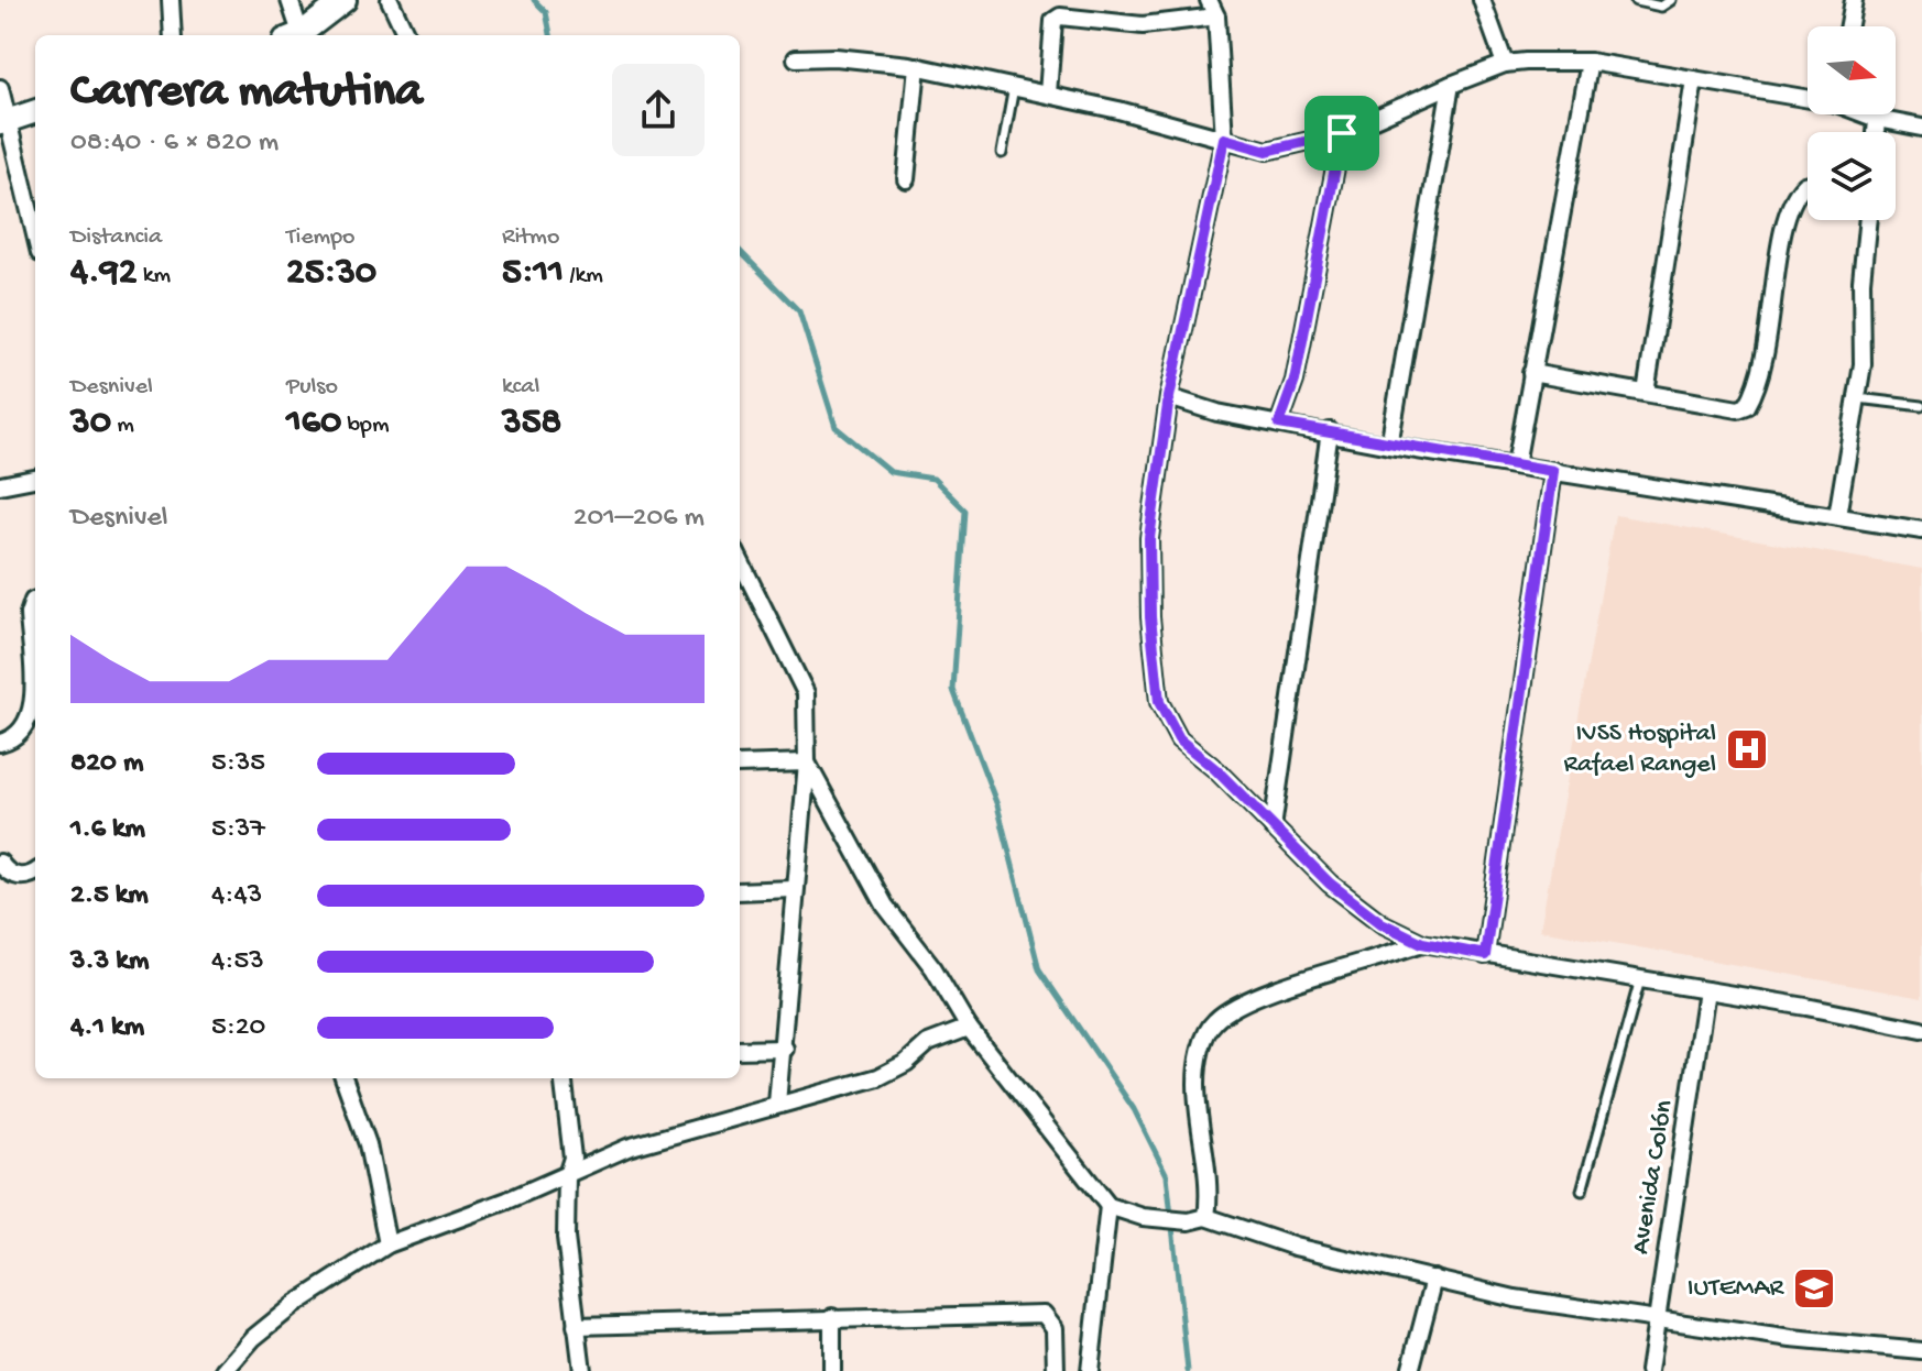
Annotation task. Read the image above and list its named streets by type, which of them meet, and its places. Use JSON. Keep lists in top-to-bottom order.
{
  "streets": {
    "street": ["Avenida Colón"]
  },
  "places": {
    "hospital": ["IVSS Hospital Rafael Rangel"],
    "school or university": ["IUTEMAR"]
  },
  "north": "right",
  "page": {
    "heading": ["Carrera matutina", "08:40 · 6 × 820 m"],
    "stats": [
      ["Distancia", "4.92 km"],
      ["Tiempo", "25:30"],
      ["Ritmo", "5:11 /km"],
      ["Desnivel", "30 m"],
      ["Pulso", "160 bpm"],
      ["kcal", "358"]
    ],
    "chart": ["Desnivel", "201–206 m"],
    "list": [
      {
        "name": "820 m",
        "note": "5:35"
      },
      {
        "name": "1.6 km",
        "note": "5:37"
      },
      {
        "name": "2.5 km",
        "note": "4:43"
      },
      {
        "name": "3.3 km",
        "note": "4:53"
      },
      {
        "name": "4.1 km",
        "note": "5:20"
      }
    ]
  }
}
